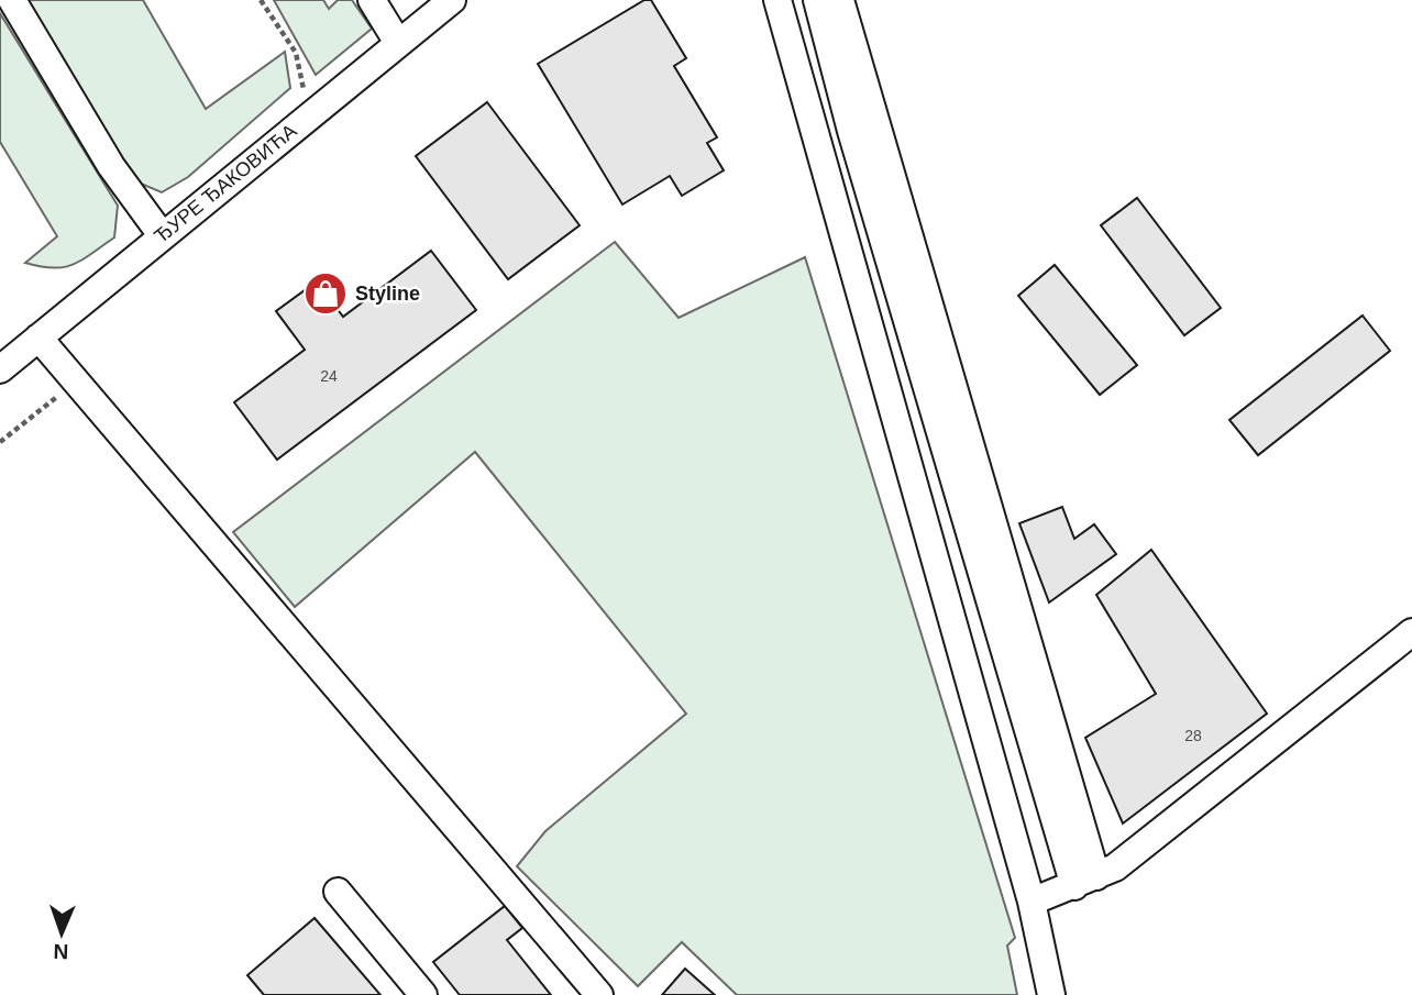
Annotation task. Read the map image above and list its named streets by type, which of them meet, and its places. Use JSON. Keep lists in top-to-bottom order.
{
  "streets": {
    "street": ["ЂУРЕ ЂАКОВИЋА"]
  },
  "places": {
    "shop": ["Styline"]
  },
  "house_numbers": ["24", "28"],
  "north": "bottom"
}
